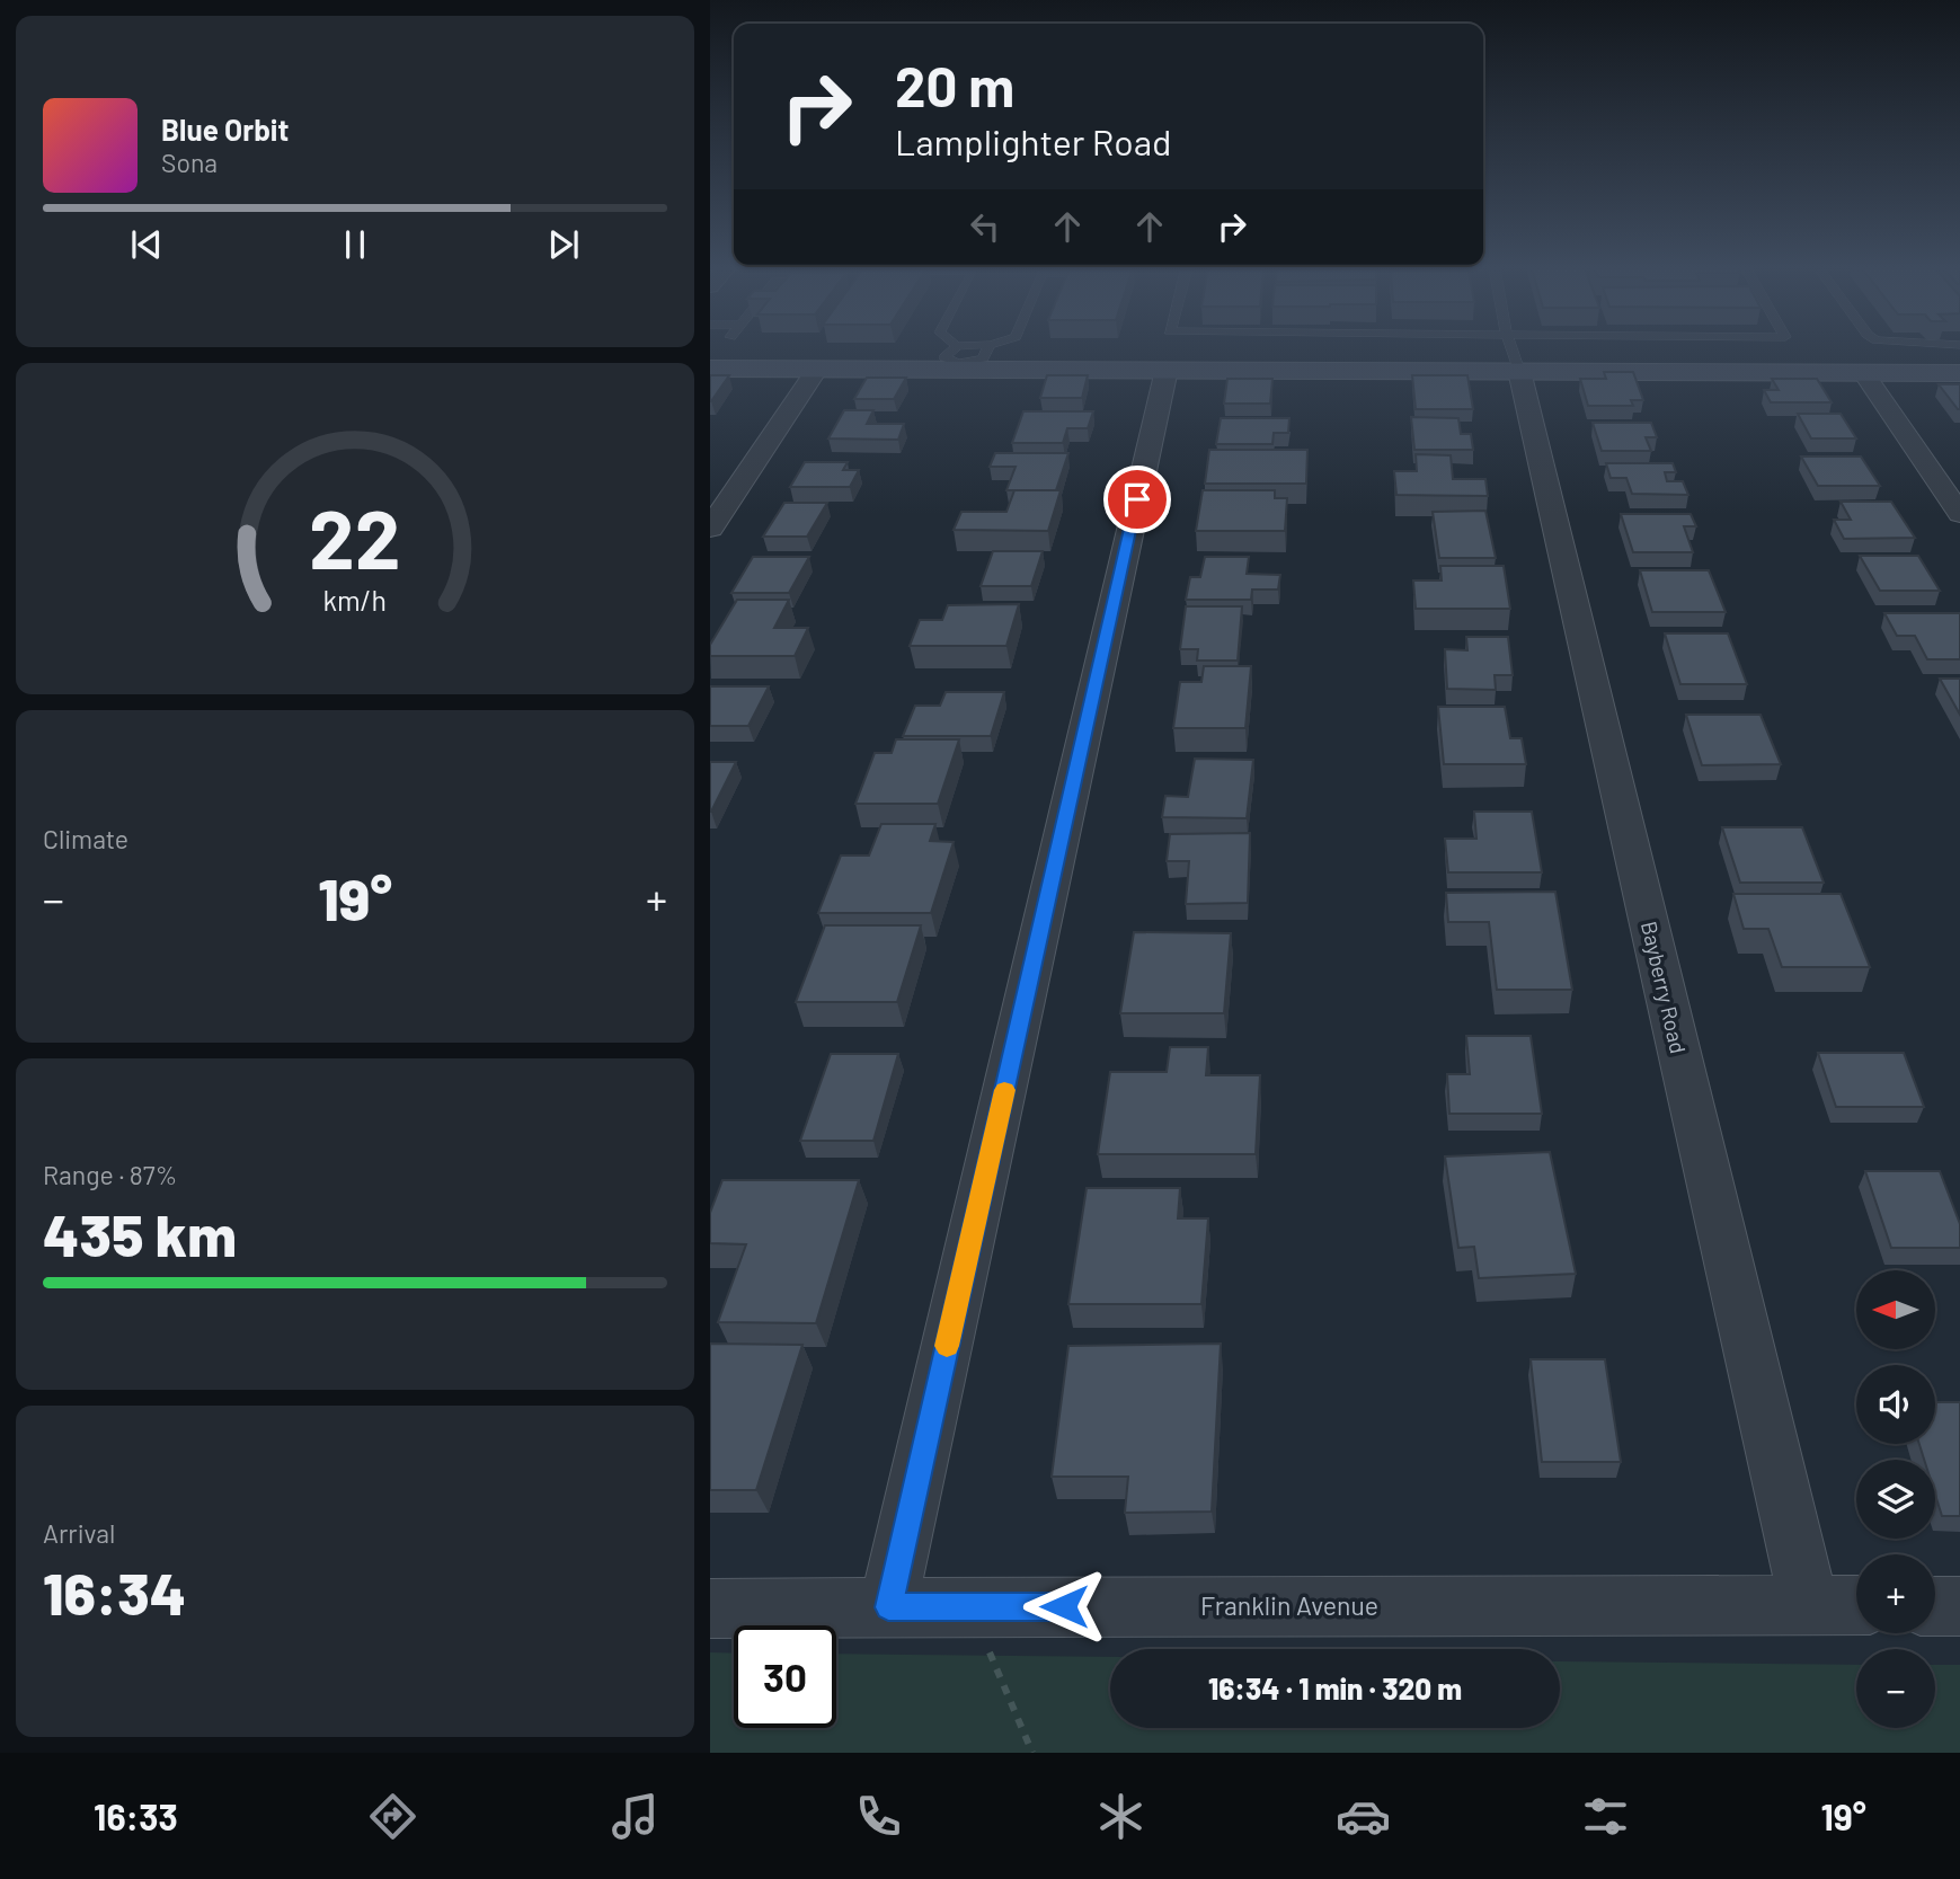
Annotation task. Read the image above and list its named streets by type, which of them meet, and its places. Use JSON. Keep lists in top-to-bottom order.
{
  "streets": {
    "street": ["Bayberry Road", "Franklin Avenue"]
  },
  "crossings": [
    ["Bayberry Road", "Franklin Avenue"]
  ],
  "north": "left",
  "page": {
    "turn": ["20 m", "Lamplighter Road"],
    "song": ["Blue Orbit", "Sona"],
    "tile": [
      "Climate",
      ["Range · 87%", "435 km"],
      ["Arrival", "16:34"]
    ],
    "heat": ["−", "19°", "+"],
    "map_buttons": ["+", "−"],
    "limit": "30",
    "trip": "16:34 · 1 min · 320 m",
    "tabs": ["16:33", "19°"],
    "gauge": ["22", "km/h"]
  }
}
